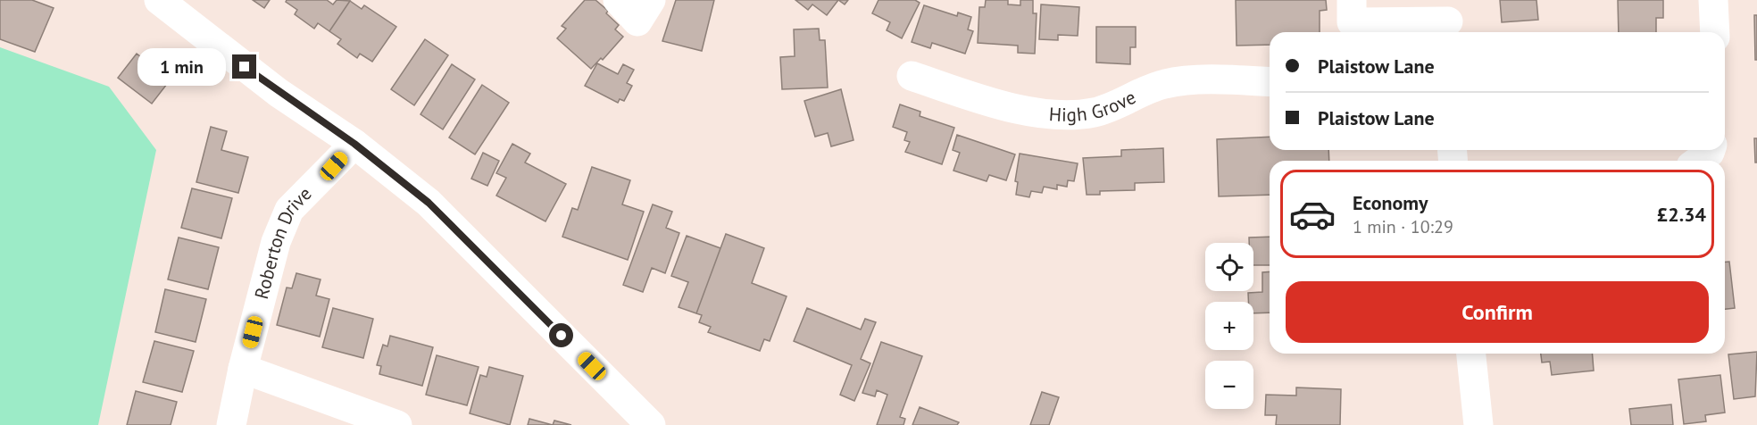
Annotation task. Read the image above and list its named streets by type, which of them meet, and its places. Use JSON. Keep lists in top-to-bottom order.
{
  "streets": {
    "street": ["High Grove", "Roberton Drive"]
  },
  "page": {
    "banner": ["Plaistow Lane", "Plaistow Lane"],
    "bubble": "1 min",
    "list": [
      {
        "name": "Economy",
        "note": "1 min · 10:29",
        "value": "£2.34"
      }
    ],
    "map_buttons": ["+", "−"],
    "buttons": "Confirm"
  }
}
